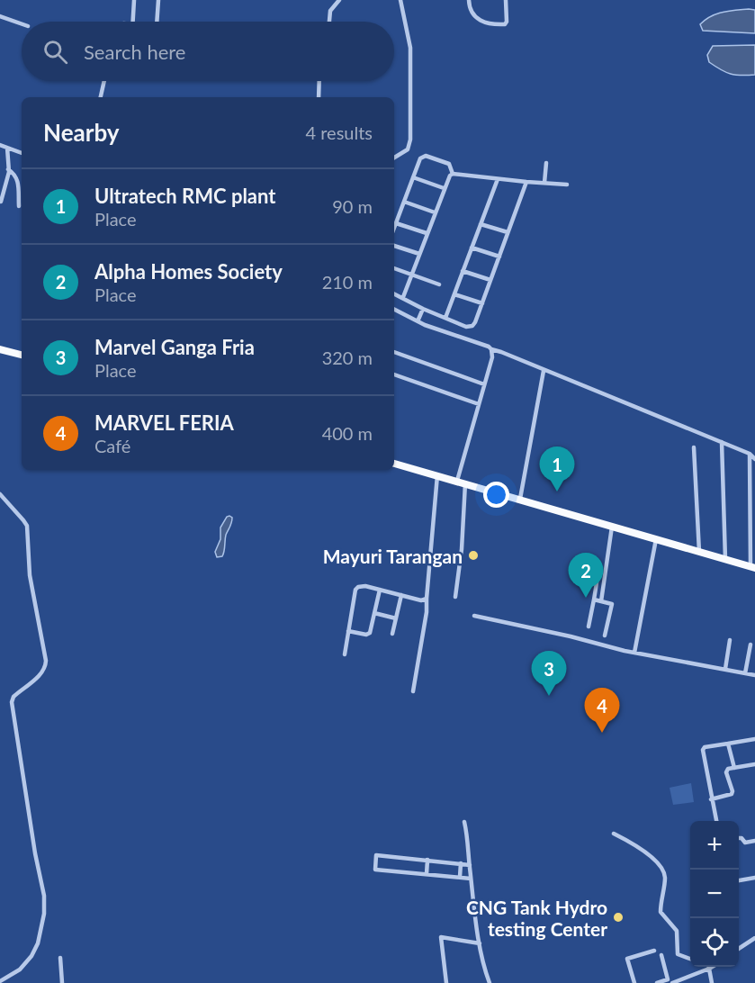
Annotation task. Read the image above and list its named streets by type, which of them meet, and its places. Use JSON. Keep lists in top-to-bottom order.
{
  "places": ["Mayuri Tarangan", "CNG Tank Hydro testing Center"],
  "page": {
    "search": "Search here",
    "heading": ["Nearby", "4 results"],
    "list": [
      {
        "mark": "1",
        "name": "Ultratech RMC plant",
        "note": "Place",
        "value": "90 m"
      },
      {
        "mark": "2",
        "name": "Alpha Homes Society",
        "note": "Place",
        "value": "210 m"
      },
      {
        "mark": "3",
        "name": "Marvel Ganga Fria",
        "note": "Place",
        "value": "320 m"
      },
      {
        "mark": "4",
        "name": "MARVEL FERIA",
        "note": "Café",
        "value": "400 m"
      }
    ],
    "pins": [
      "1",
      "2",
      "3",
      "4"
    ],
    "map_buttons": ["+", "−"]
  }
}
